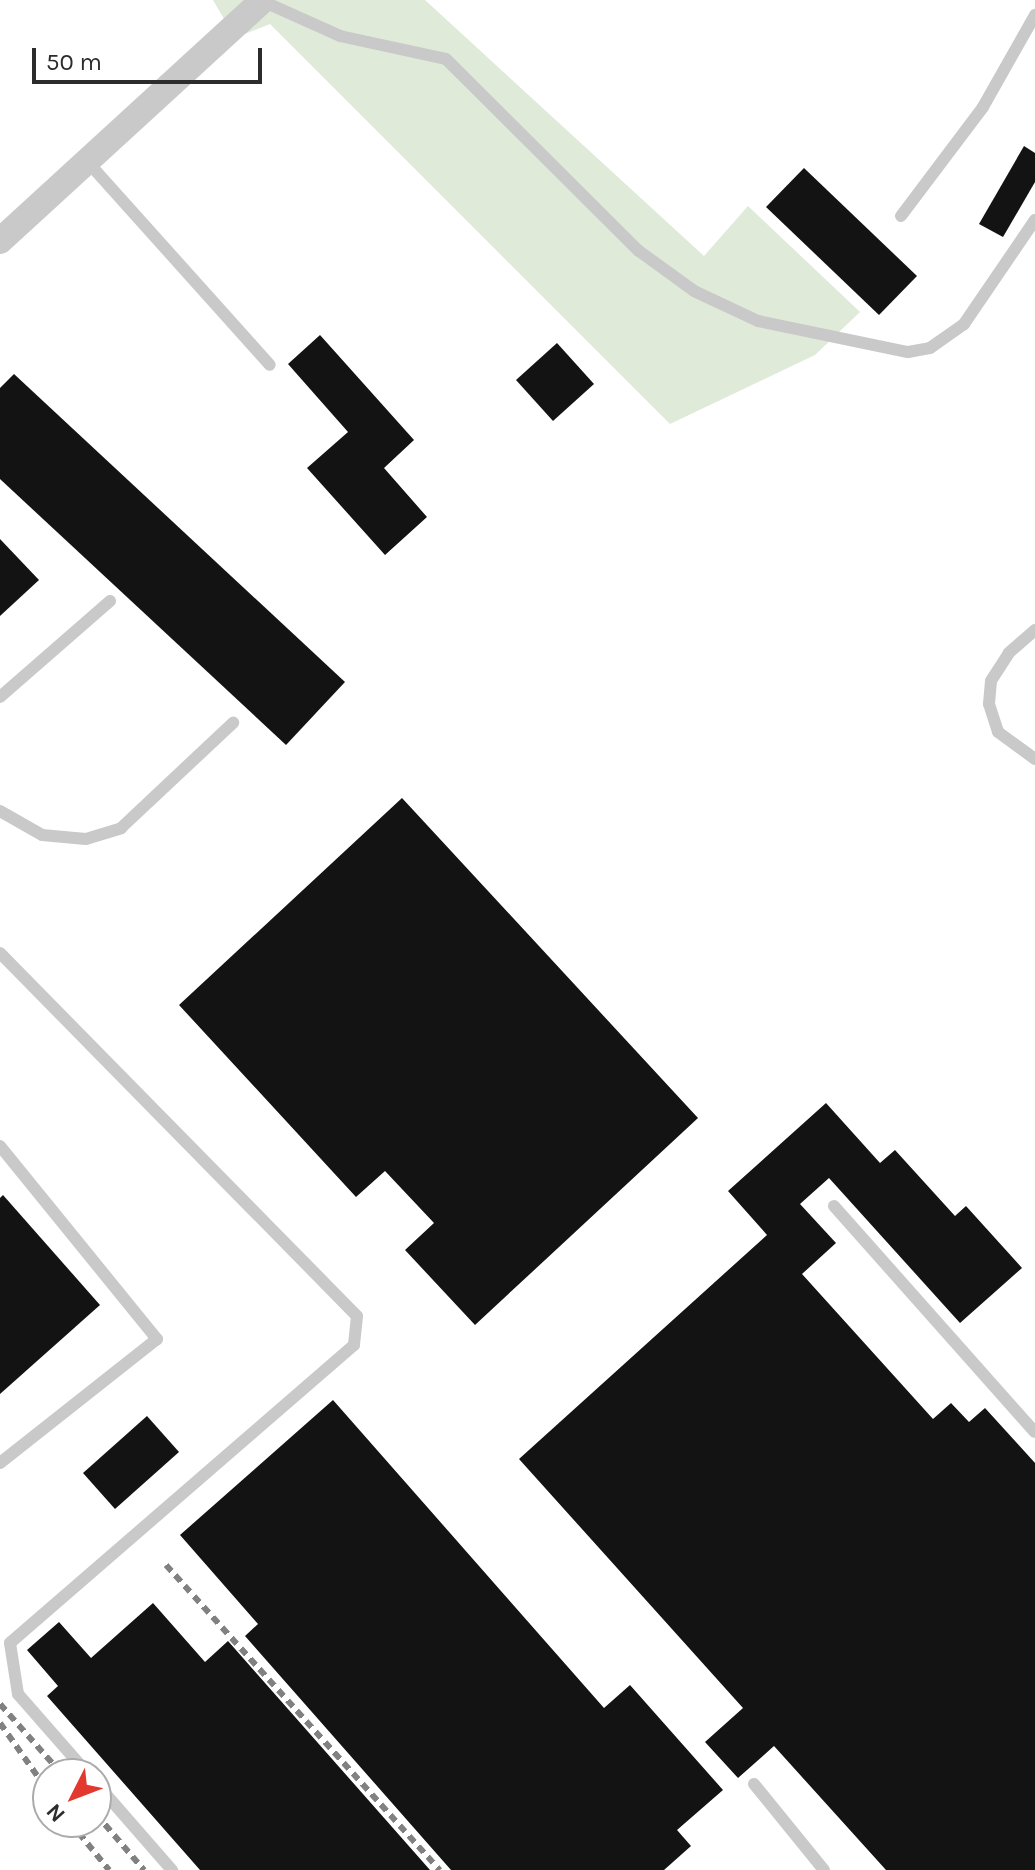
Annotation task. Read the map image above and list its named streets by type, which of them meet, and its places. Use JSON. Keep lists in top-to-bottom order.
{
  "scale_bar": "50 m",
  "north": "bottom left"
}
